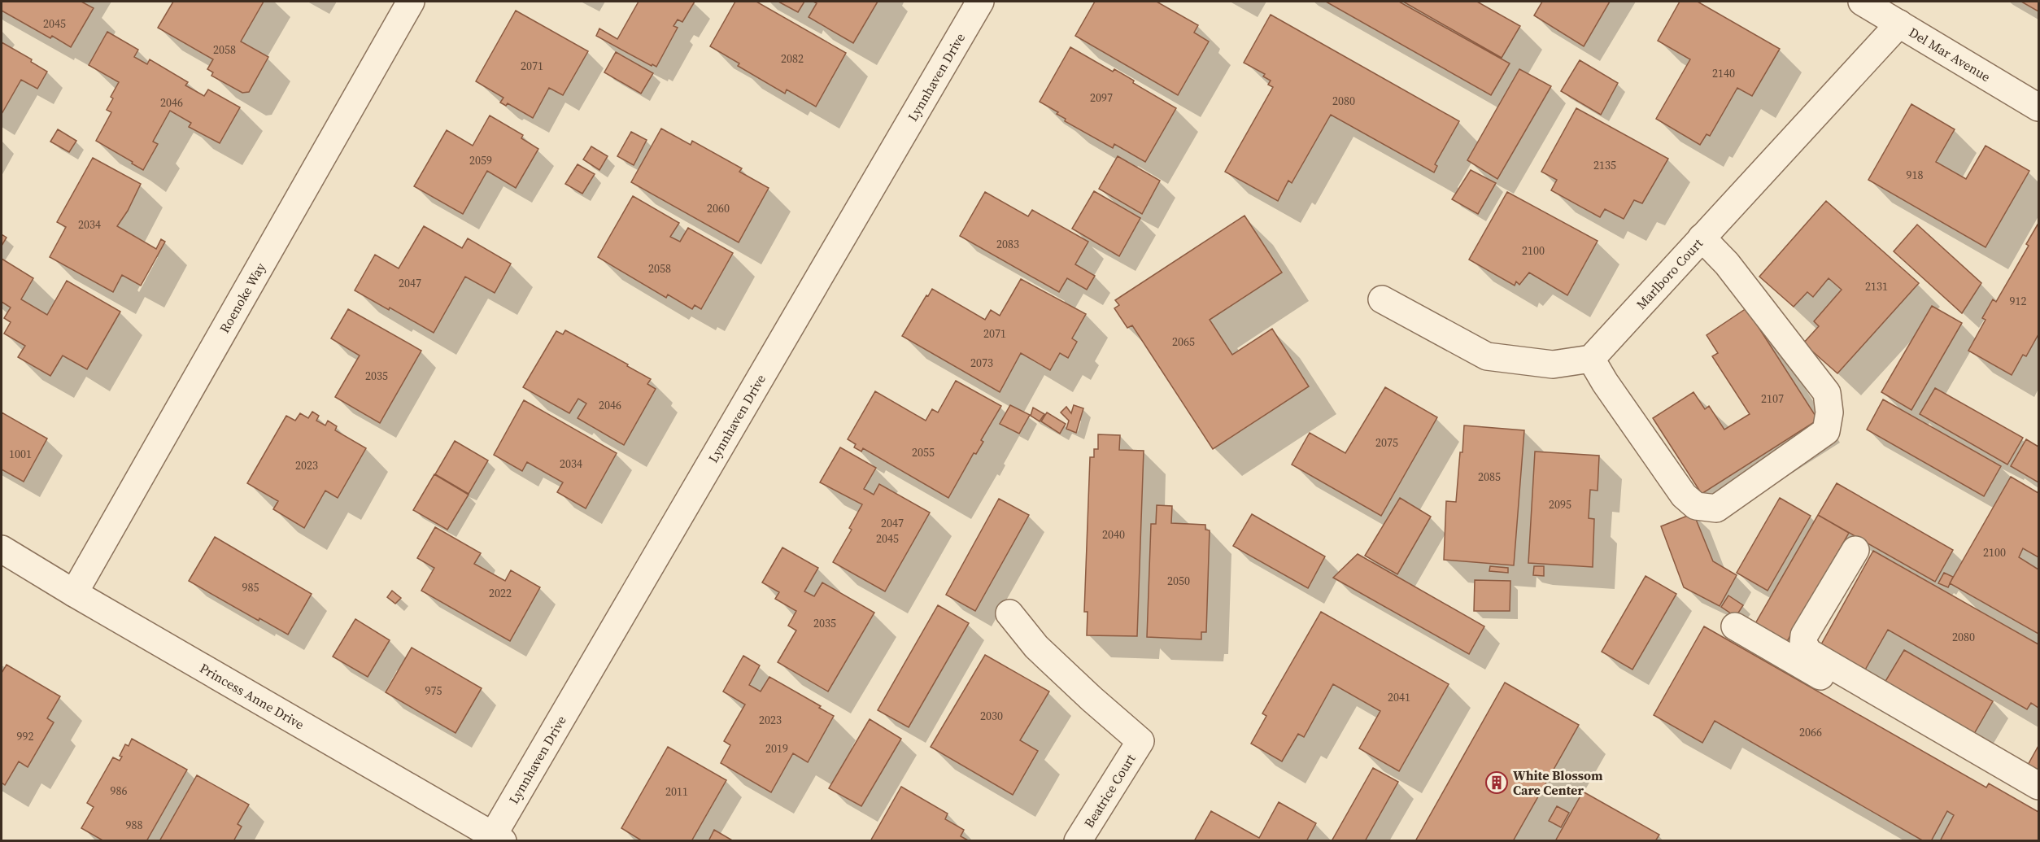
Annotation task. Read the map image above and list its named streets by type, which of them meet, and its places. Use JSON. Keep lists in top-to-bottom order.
{
  "streets": {
    "street": [
      "Del Mar Avenue",
      "Lynnhaven Drive",
      "Marlboro Court",
      "Roenoke Way",
      "Princess Anne Drive",
      "Beatrice Court"
    ]
  },
  "crossings": [
    ["Del Mar Avenue", "Marlboro Court"],
    ["Lynnhaven Drive", "Princess Anne Drive"],
    ["Roenoke Way", "Princess Anne Drive"]
  ],
  "places": {
    "building": ["White Blossom Care Center"]
  },
  "house_numbers": [
    "2045",
    "2058",
    "2082",
    "2071",
    "2140",
    "2097",
    "2080",
    "2046",
    "2059",
    "2135",
    "918",
    "2060",
    "2034",
    "2083",
    "2100",
    "2058",
    "2047",
    "2131",
    "912",
    "2071",
    "2065",
    "2073",
    "2035",
    "2107",
    "2046",
    "2075",
    "2055",
    "1001",
    "2034",
    "2023",
    "2085",
    "2095",
    "2047",
    "2040",
    "2045",
    "2100",
    "2050",
    "985",
    "2022",
    "2035",
    "2080",
    "975",
    "2041",
    "2030",
    "2023",
    "2066",
    "992",
    "2019",
    "986",
    "2011",
    "988"
  ]
}
